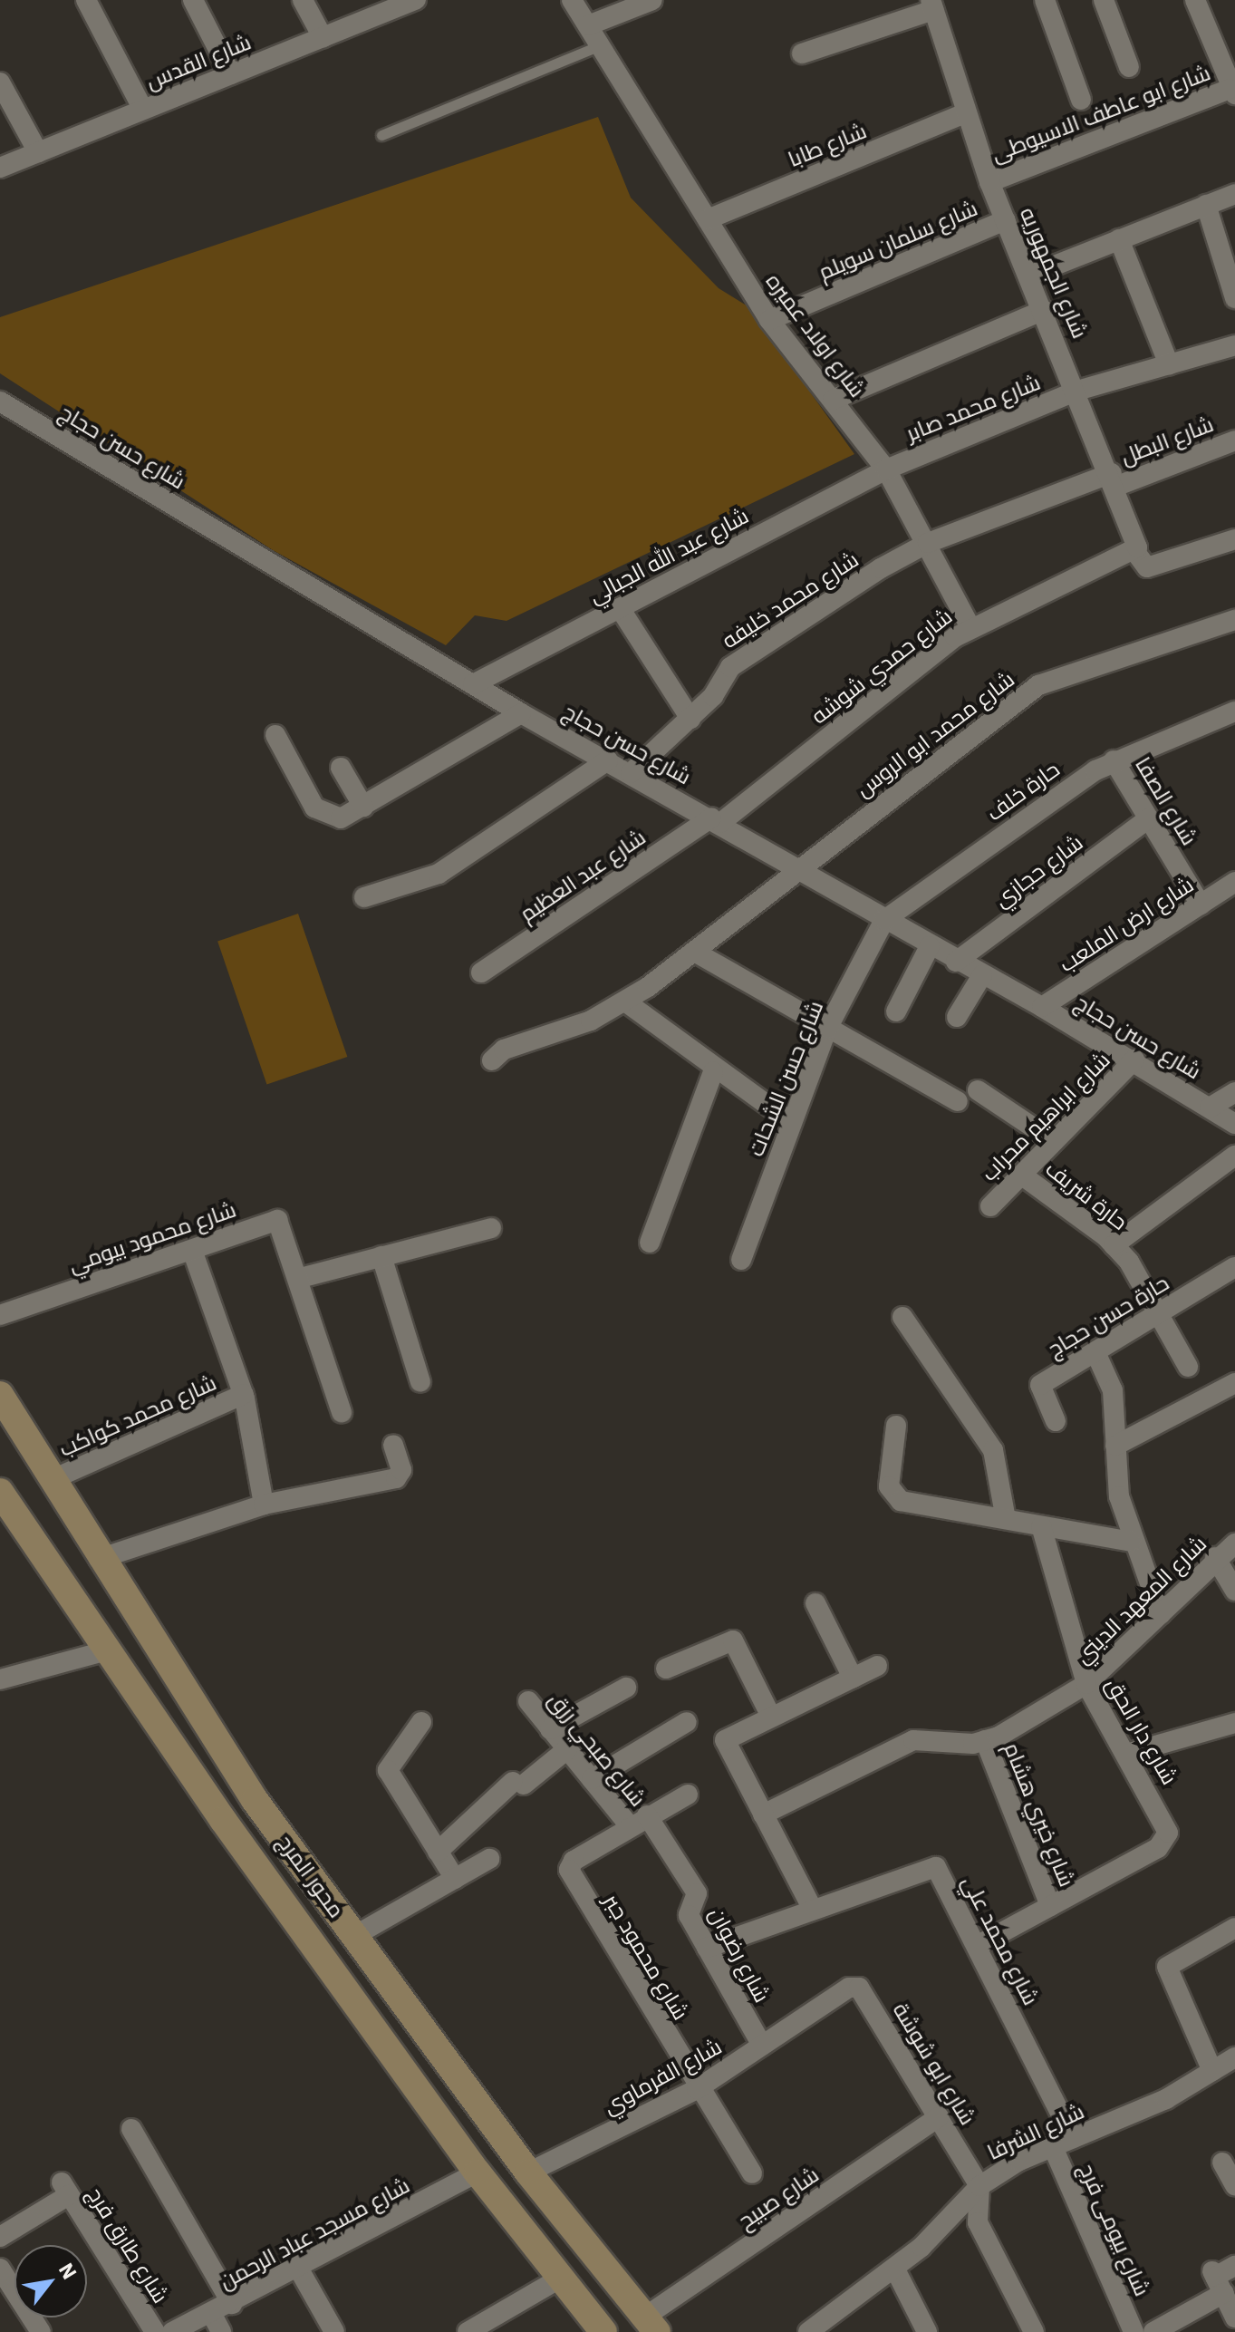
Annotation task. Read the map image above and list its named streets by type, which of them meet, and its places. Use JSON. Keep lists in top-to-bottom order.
{
  "streets": {
    "main road": ["محور المرج"],
    "street": [
      "شارع القدس",
      "شارع ابو عاطف الاسيوطى",
      "شارع طابا",
      "شارع سلمان سويلم",
      "شارع الجمهوريه",
      "شارع اولاد عميره",
      "شارع محمد صابر",
      "شارع البطل",
      "شارع حسن حجاج",
      "شارع عبد الله الجبالي",
      "شارع محمد خليفه",
      "شارع حمدي شوشه",
      "شارع محمد ابو الروس",
      "حارة خلف",
      "شارع الصفا",
      "شارع حجازي",
      "شارع عبد العظيم",
      "شارع ارض الملعب",
      "شارع حسن الشحات",
      "شارع ابراهيم محراب",
      "حارة شريف",
      "شارع محمود بيومي",
      "حارة حسن حجاج",
      "شارع محمد كواكب",
      "شارع المعهد الديني",
      "شارع دار الحق",
      "شارع صبحي رزق",
      "شارع خيري هشام",
      "شارع محمد علي",
      "شارع رضوان",
      "شارع محمود جبر",
      "شارع ابو شوشة",
      "شارع الفرماوي",
      "شارع الشرفا",
      "شارع صبيح",
      "شارع بيومى فرج",
      "شارع مسجد عباد الرحمن",
      "شارع طارق فرج"
    ]
  },
  "crossings": [
    ["شارع ابو عاطف الاسيوطى", "شارع الجمهوريه"],
    ["شارع طابا", "شارع الجمهوريه"],
    ["شارع طابا", "شارع اولاد عميره"],
    ["شارع سلمان سويلم", "شارع الجمهوريه"],
    ["شارع سلمان سويلم", "شارع اولاد عميره"],
    ["شارع الجمهوريه", "شارع محمد صابر"],
    ["شارع الجمهوريه", "شارع البطل"],
    ["شارع الجمهوريه", "شارع حمدي شوشه"],
    ["شارع اولاد عميره", "شارع محمد صابر"],
    ["شارع اولاد عميره", "شارع البطل"],
    ["شارع اولاد عميره", "شارع عبد الله الجبالي"],
    ["شارع اولاد عميره", "شارع محمد خليفه"],
    ["شارع اولاد عميره", "شارع حمدي شوشه"],
    ["شارع محمد صابر", "شارع عبد الله الجبالي"],
    ["شارع البطل", "شارع محمد خليفه"],
    ["شارع حسن حجاج", "شارع عبد الله الجبالي"],
    ["شارع حسن حجاج", "شارع محمد خليفه"],
    ["شارع حسن حجاج", "شارع حمدي شوشه"],
    ["شارع حسن حجاج", "شارع محمد ابو الروس"],
    ["شارع حسن حجاج", "حارة خلف"],
    ["شارع حسن حجاج", "شارع حجازي"],
    ["شارع حسن حجاج", "شارع عبد العظيم"],
    ["شارع حسن حجاج", "شارع ارض الملعب"],
    ["شارع حسن حجاج", "شارع حسن الشحات"],
    ["شارع حسن حجاج", "شارع ابراهيم محراب"],
    ["شارع حمدي شوشه", "شارع عبد العظيم"],
    ["حارة خلف", "شارع الصفا"],
    ["حارة خلف", "شارع حسن الشحات"],
    ["شارع الصفا", "شارع حجازي"],
    ["شارع الصفا", "شارع ارض الملعب"],
    ["شارع ابراهيم محراب", "حارة شريف"],
    ["حارة شريف", "حارة حسن حجاج"],
    ["شارع محمد كواكب", "محور المرج"],
    ["شارع المعهد الديني", "شارع دار الحق"],
    ["شارع المعهد الديني", "شارع خيري هشام"],
    ["شارع دار الحق", "شارع خيري هشام"],
    ["شارع صبحي رزق", "شارع رضوان"],
    ["شارع صبحي رزق", "شارع محمود جبر"],
    ["محور المرج", "شارع الفرماوي"],
    ["محور المرج", "شارع صبيح"],
    ["محور المرج", "شارع مسجد عباد الرحمن"],
    ["شارع محمد علي", "شارع رضوان"],
    ["شارع محمد علي", "شارع الشرفا"],
    ["شارع رضوان", "شارع محمود جبر"],
    ["شارع رضوان", "شارع الفرماوي"],
    ["شارع محمود جبر", "شارع الفرماوي"],
    ["شارع ابو شوشة", "شارع الفرماوي"],
    ["شارع ابو شوشة", "شارع الشرفا"],
    ["شارع ابو شوشة", "شارع صبيح"],
    ["شارع الشرفا", "شارع بيومى فرج"]
  ],
  "north": "top right"
}
